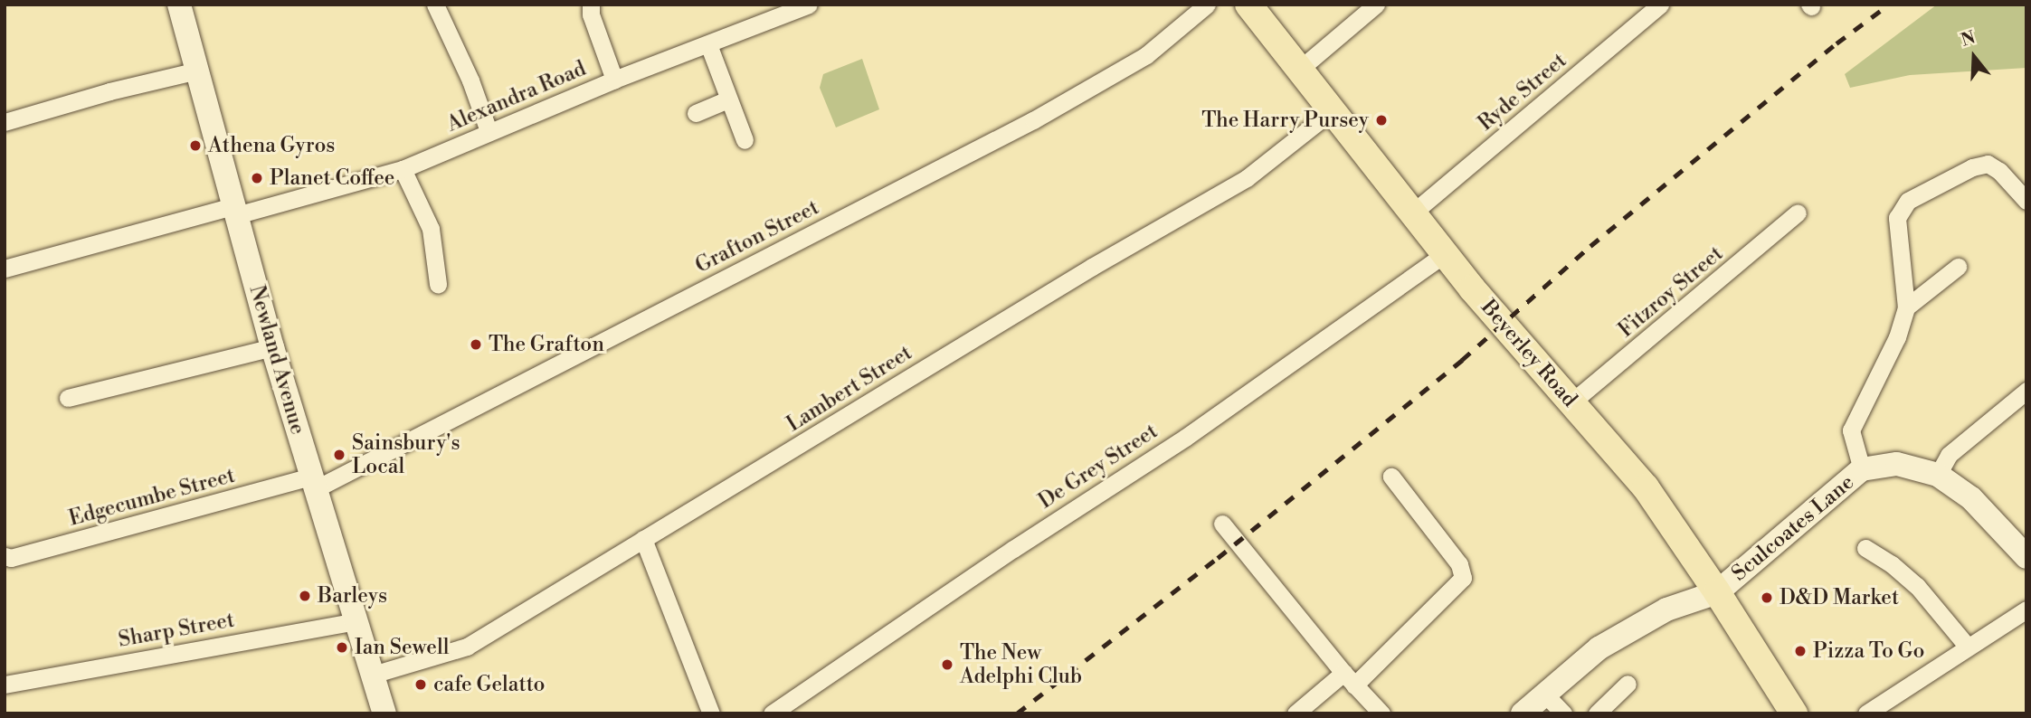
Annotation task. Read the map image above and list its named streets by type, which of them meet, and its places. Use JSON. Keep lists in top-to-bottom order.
{
  "streets": {
    "main road": ["Beverley Road"],
    "street": [
      "Ryde Street",
      "Alexandra Road",
      "Grafton Street",
      "Fitzroy Street",
      "Newland Avenue",
      "Lambert Street",
      "De Grey Street",
      "Edgecumbe Street",
      "Sculcoates Lane",
      "Sharp Street"
    ]
  },
  "crossings": [
    ["Ryde Street", "Beverley Road"],
    ["Alexandra Road", "Newland Avenue"],
    ["Grafton Street", "Newland Avenue"],
    ["Grafton Street", "Edgecumbe Street"],
    ["Fitzroy Street", "Beverley Road"],
    ["Beverley Road", "Lambert Street"],
    ["Beverley Road", "De Grey Street"],
    ["Beverley Road", "Sculcoates Lane"],
    ["Newland Avenue", "Lambert Street"],
    ["Newland Avenue", "Edgecumbe Street"],
    ["Newland Avenue", "Sharp Street"]
  ],
  "places": [
    "The Harry Pursey",
    "Athena Gyros",
    "Planet Coffee",
    "The Grafton",
    "Sainsbury's Local",
    "Barleys",
    "D&D Market",
    "Ian Sewell",
    "Pizza To Go",
    "The New Adelphi Club",
    "cafe Gelatto"
  ],
  "north": "top"
}
